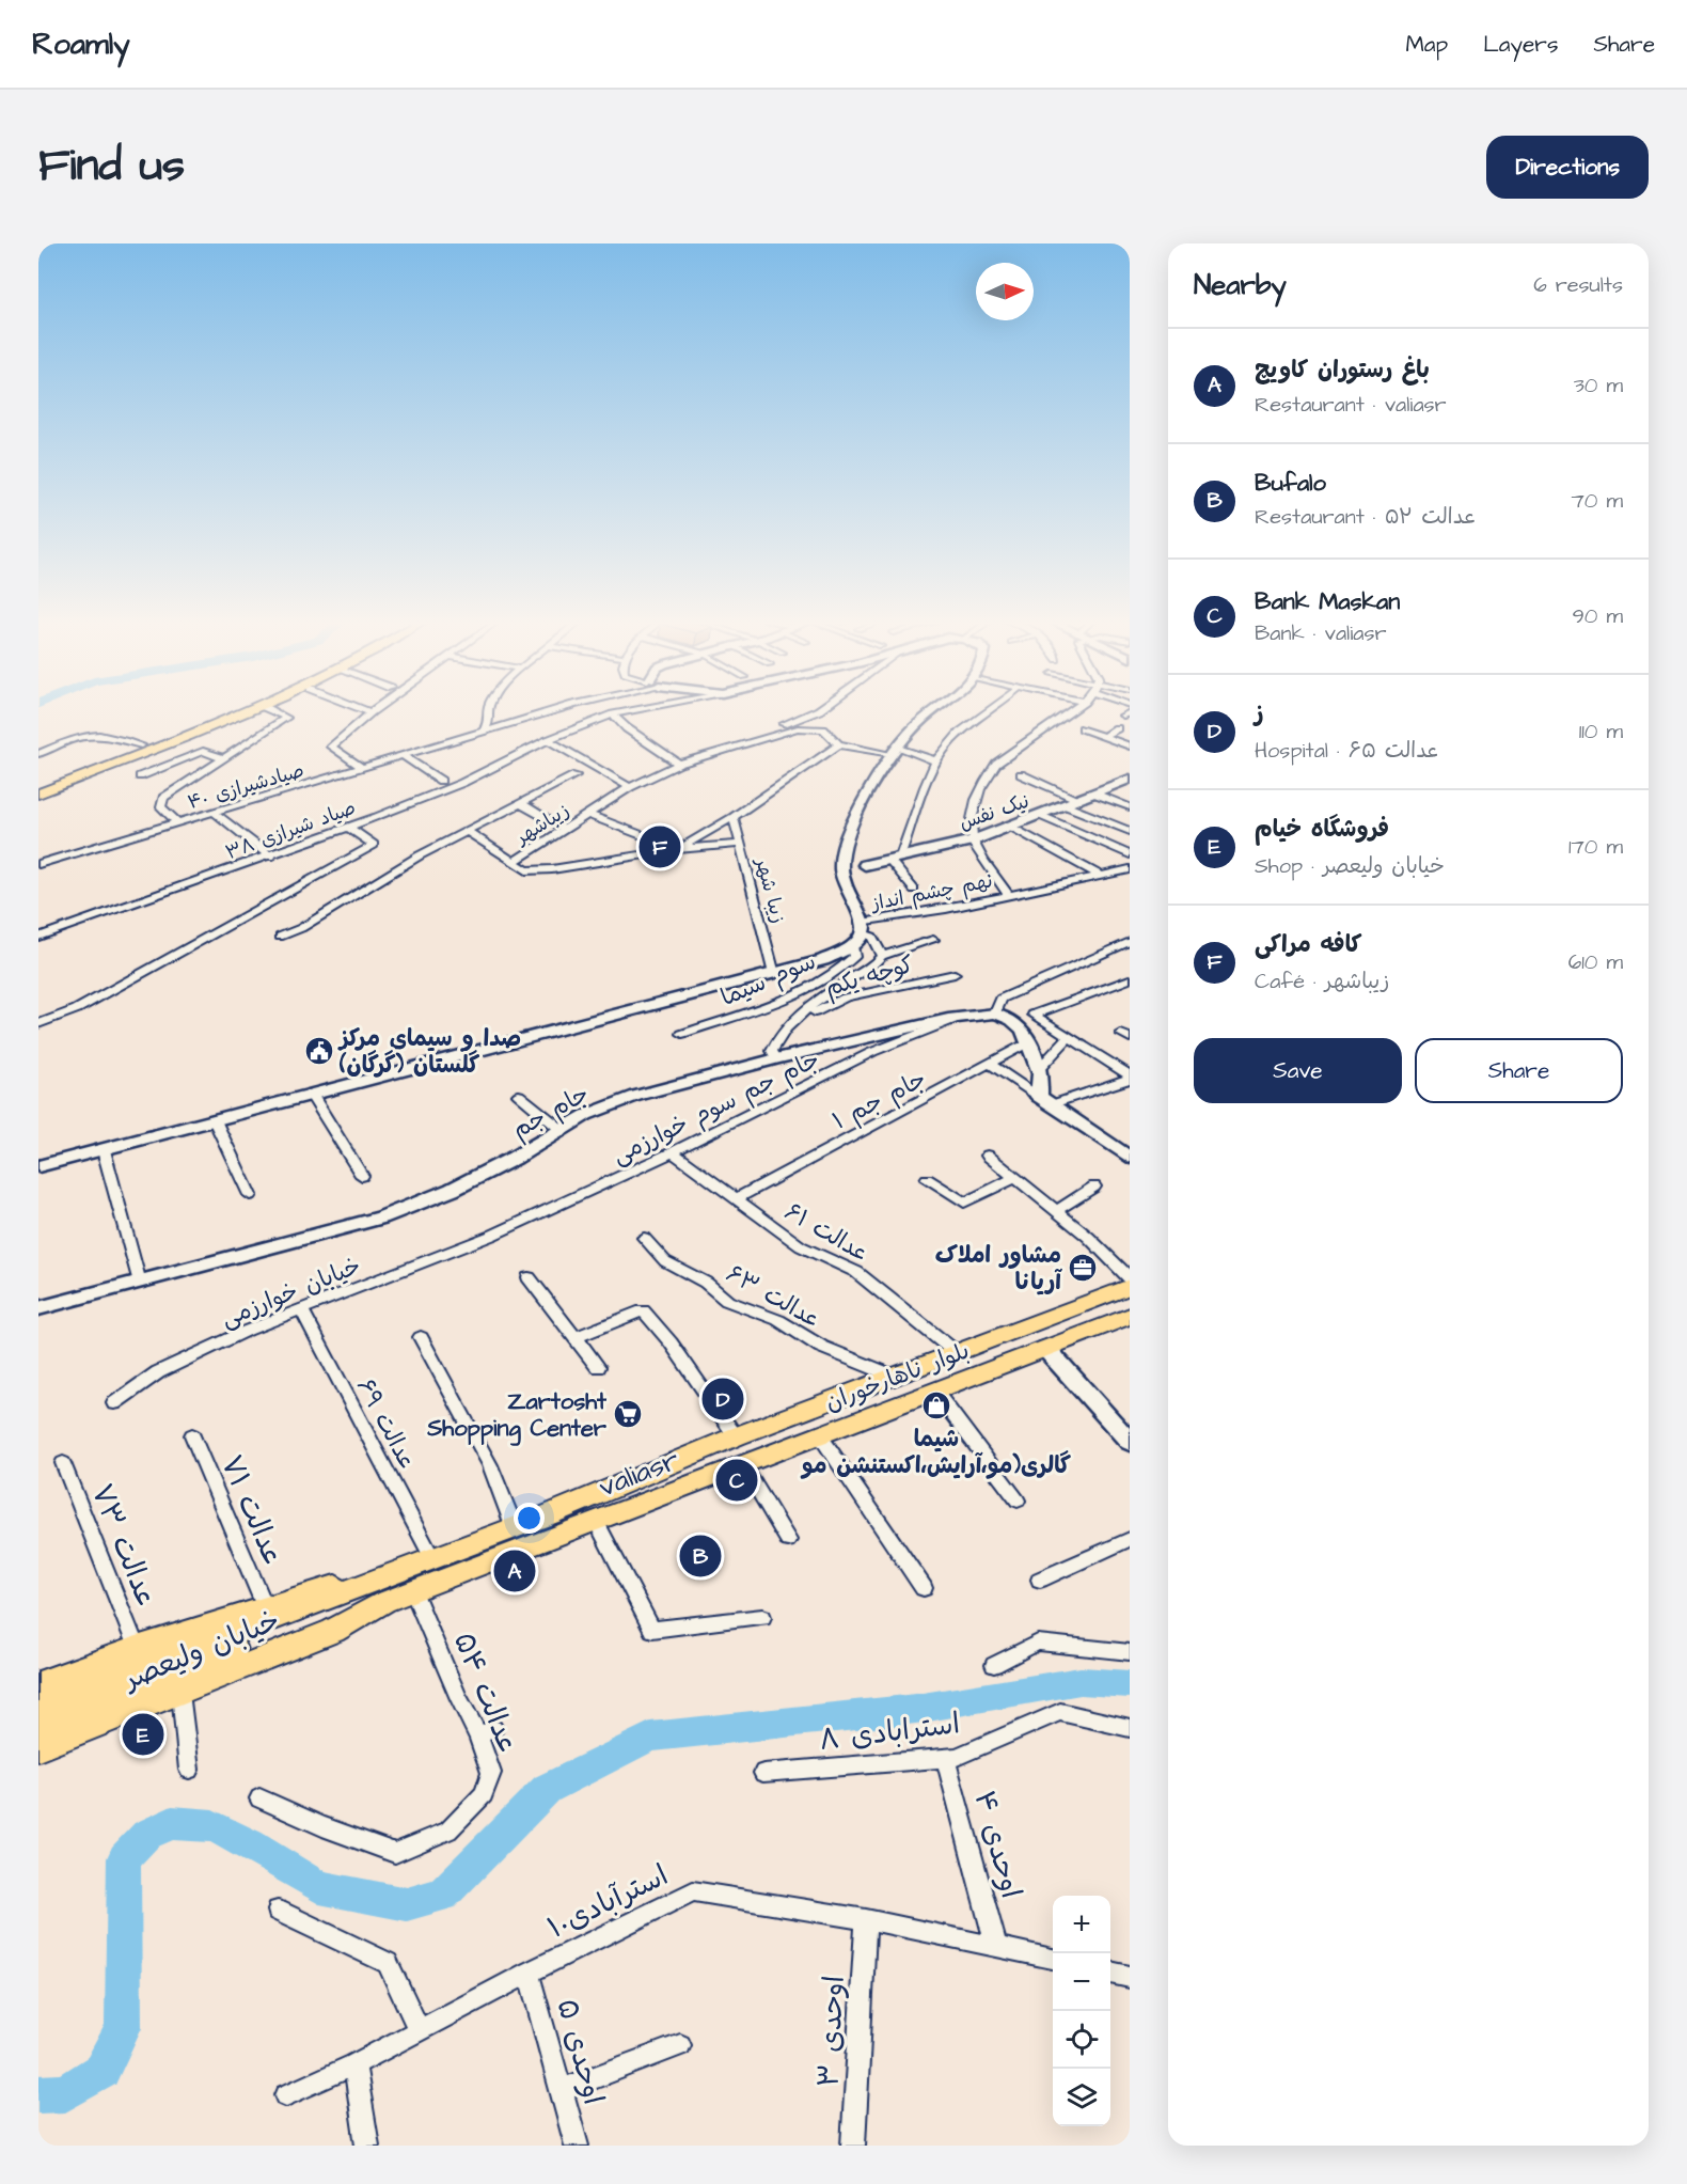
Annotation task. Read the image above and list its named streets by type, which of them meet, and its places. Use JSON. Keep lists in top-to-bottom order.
{
  "streets": {
    "main road": ["بلوار ناهارخوران", "valiasr", "خیابان ولیعصر"],
    "street": [
      "۴۰ صیادشیرازی",
      "نیک نفس",
      "زیباشهر",
      "صیاد شیرازی ۳۸",
      "زیبا شهر",
      "نهم چشم انداز",
      "کوچه یکم",
      "سوم سیما",
      "۱ جام جم",
      "جام جم سوم خوارزمی",
      "جام جم",
      "عدالت ۶۱",
      "خیابان خوارزمی",
      "عدالت ۶۳",
      "عدالت ۶۹",
      "عدالت ۷۱",
      "عدالت ۷۳",
      "عدالت ۵۴",
      "۸ استرابادی",
      "۴ اوحدی",
      "استرآبادی۱۰",
      "۳ اوحدی",
      "۵ اوحدی"
    ]
  },
  "crossings": [
    ["نهم چشم انداز", "سوم سیما"],
    ["۱ جام جم", "عدالت ۶۱"],
    ["جام جم سوم خوارزمی", "جام جم"],
    ["جام جم سوم خوارزمی", "عدالت ۶۱"],
    ["جام جم سوم خوارزمی", "خیابان خوارزمی"],
    ["عدالت ۶۱", "بلوار ناهارخوران"],
    ["خیابان خوارزمی", "عدالت ۶۹"],
    ["عدالت ۶۳", "بلوار ناهارخوران"],
    ["بلوار ناهارخوران", "عدالت ۶۹"],
    ["بلوار ناهارخوران", "valiasr"],
    ["بلوار ناهارخوران", "خیابان ولیعصر"],
    ["valiasr", "خیابان ولیعصر"],
    ["valiasr", "عدالت ۵۴"],
    ["عدالت ۷۱", "خیابان ولیعصر"],
    ["عدالت ۷۳", "خیابان ولیعصر"],
    ["۸ استرابادی", "۴ اوحدی"],
    ["۴ اوحدی", "استرآبادی۱۰"],
    ["استرآبادی۱۰", "۳ اوحدی"],
    ["استرآبادی۱۰", "۵ اوحدی"]
  ],
  "places": {
    "public building": ["صدا و سیمای مرکز گلستان (گرگان)"],
    "office": ["مشاور املاک آریانا"],
    "shop": ["شیما گالری(مو،آرایش،اکستنشن مو"],
    "supermarket": ["Zartosht Shopping Center"]
  },
  "north": "right",
  "page": {
    "header": "Roamly",
    "nav": ["Map", "Layers", "Share"],
    "title": "Find us",
    "buttons": [
      "Directions",
      ["Save", "Share"]
    ],
    "heading": ["Nearby", "6 results"],
    "list": [
      {
        "mark": "A",
        "name": "باغ رستوران کاویچ",
        "note": "Restaurant · valiasr",
        "value": "30 m"
      },
      {
        "mark": "B",
        "name": "Bufalo",
        "note": "Restaurant · عدالت ۵۲",
        "value": "70 m"
      },
      {
        "mark": "C",
        "name": "Bank Maskan",
        "note": "Bank · valiasr",
        "value": "90 m"
      },
      {
        "mark": "D",
        "name": "ز",
        "note": "Hospital · عدالت ۶۵",
        "value": "110 m"
      },
      {
        "mark": "E",
        "name": "فروشگاه خیام",
        "note": "Shop · خیابان ولیعصر",
        "value": "170 m"
      },
      {
        "mark": "F",
        "name": "کافه مراکی",
        "note": "Café · زیباشهر",
        "value": "610 m"
      }
    ],
    "pins": [
      "F",
      "D",
      "C",
      "B",
      "A",
      "E"
    ],
    "map_buttons": ["+", "−"]
  }
}
